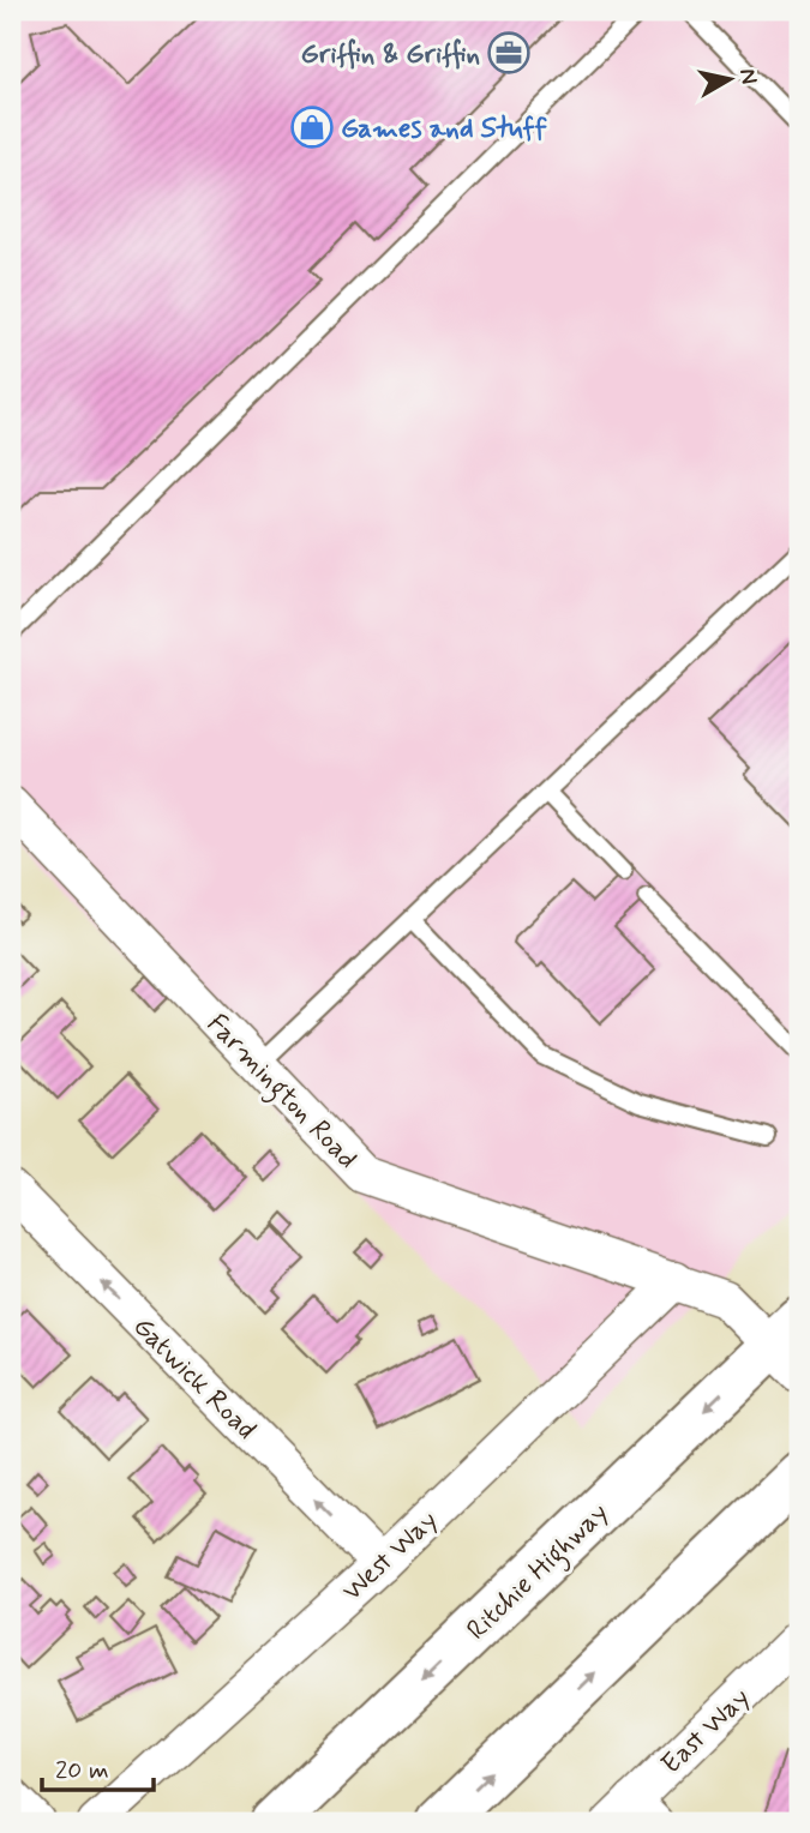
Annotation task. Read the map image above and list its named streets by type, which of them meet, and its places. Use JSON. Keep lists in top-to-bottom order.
{
  "streets": {
    "main road": ["Ritchie Highway"],
    "street": [
      "Farmington Road",
      "Gatwick Road",
      "West Way",
      "East Way"
    ]
  },
  "crossings": [
    ["Farmington Road", "West Way"],
    ["Farmington Road", "Ritchie Highway"],
    ["Gatwick Road", "West Way"]
  ],
  "one_way": ["Gatwick Road"],
  "places": {
    "office": ["Griffin & Griffin"],
    "shop": ["Games and Stuff"]
  },
  "scale_bar": "20 m",
  "north": "right"
}
